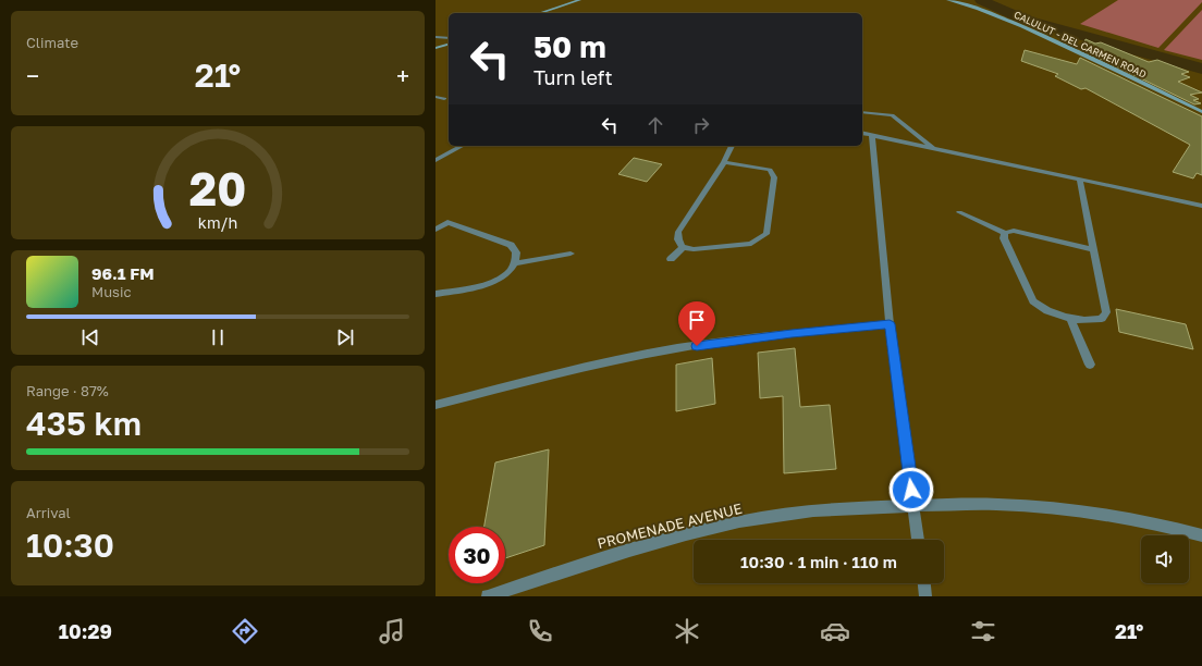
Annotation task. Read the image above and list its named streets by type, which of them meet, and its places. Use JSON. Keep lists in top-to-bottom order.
{
  "streets": {
    "main road": ["CALULUT - DEL CARMEN ROAD"],
    "street": ["PROMENADE AVENUE"]
  },
  "page": {
    "tile": [
      "Climate",
      ["Range · 87%", "435 km"],
      ["Arrival", "10:30"]
    ],
    "turn": ["50 m", "Turn left"],
    "heat": ["−", "21°", "+"],
    "song": ["96.1 FM", "Music"],
    "limit": "30",
    "trip": "10:30 · 1 min · 110 m",
    "tabs": ["10:29", "21°"],
    "gauge": ["20", "km/h"]
  }
}
